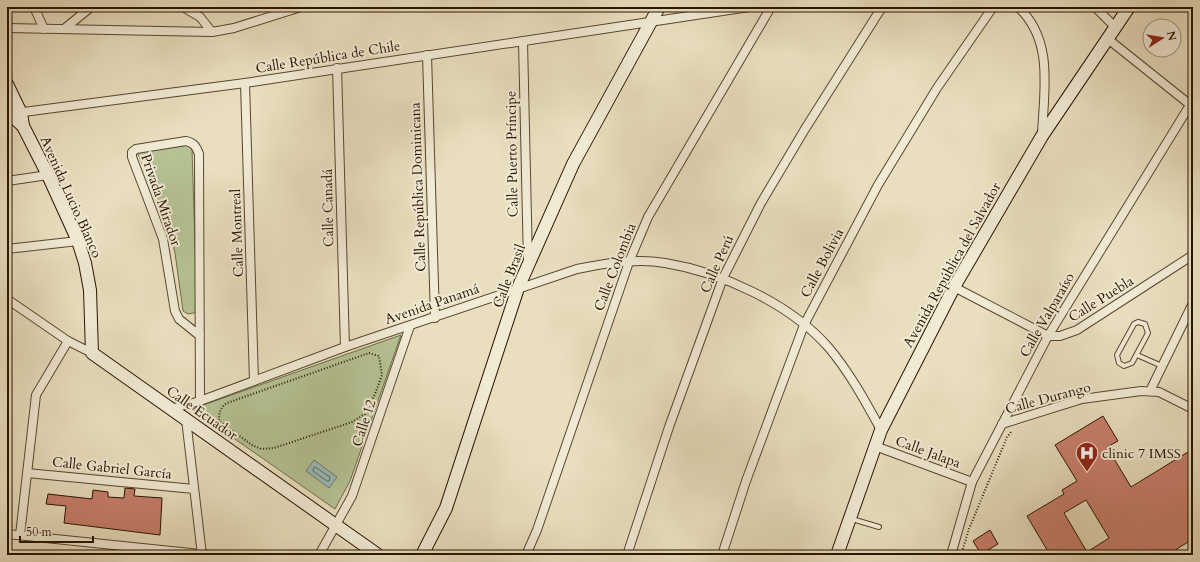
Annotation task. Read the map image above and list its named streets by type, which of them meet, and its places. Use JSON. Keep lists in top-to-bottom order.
{
  "streets": {
    "street": [
      "Calle República de Chile",
      "Calle Puerto Príncipe",
      "Calle República Dominicana",
      "Avenida Lucio Blanco",
      "Privada Mirador",
      "Calle Canadá",
      "Calle Montreal",
      "Calle Bolivia",
      "Calle Perú",
      "Avenida República del Salvador",
      "Calle Colombia",
      "Calle Brasil",
      "Calle Puebla",
      "Avenida Panamá",
      "Calle Valparaíso",
      "Calle Durango",
      "Calle Ecuador",
      "Calle 12",
      "Calle Jalapa",
      "Calle Gabriel García"
    ]
  },
  "crossings": [
    ["Calle República de Chile", "Calle Puerto Príncipe"],
    ["Calle República de Chile", "Calle República Dominicana"],
    ["Calle República de Chile", "Avenida Lucio Blanco"],
    ["Calle República de Chile", "Calle Canadá"],
    ["Calle República de Chile", "Calle Montreal"],
    ["Calle República de Chile", "Calle Brasil"],
    ["Calle Puerto Príncipe", "Calle Brasil"],
    ["Calle República Dominicana", "Avenida Panamá"],
    ["Avenida Lucio Blanco", "Calle Ecuador"],
    ["Privada Mirador", "Avenida Panamá"],
    ["Calle Canadá", "Avenida Panamá"],
    ["Calle Montreal", "Avenida Panamá"],
    ["Calle Bolivia", "Avenida Panamá"],
    ["Calle Perú", "Avenida Panamá"],
    ["Avenida República del Salvador", "Avenida Panamá"],
    ["Avenida República del Salvador", "Calle Jalapa"],
    ["Calle Colombia", "Avenida Panamá"],
    ["Calle Brasil", "Avenida Panamá"],
    ["Calle Puebla", "Calle Valparaíso"],
    ["Avenida Panamá", "Calle Ecuador"],
    ["Avenida Panamá", "Calle 12"],
    ["Calle Valparaíso", "Calle Durango"],
    ["Calle Valparaíso", "Calle Jalapa"],
    ["Calle Ecuador", "Calle 12"]
  ],
  "places": {
    "hospital": ["clinic 7 IMSS"]
  },
  "scale_bar": "50 m",
  "north": "right"
}
